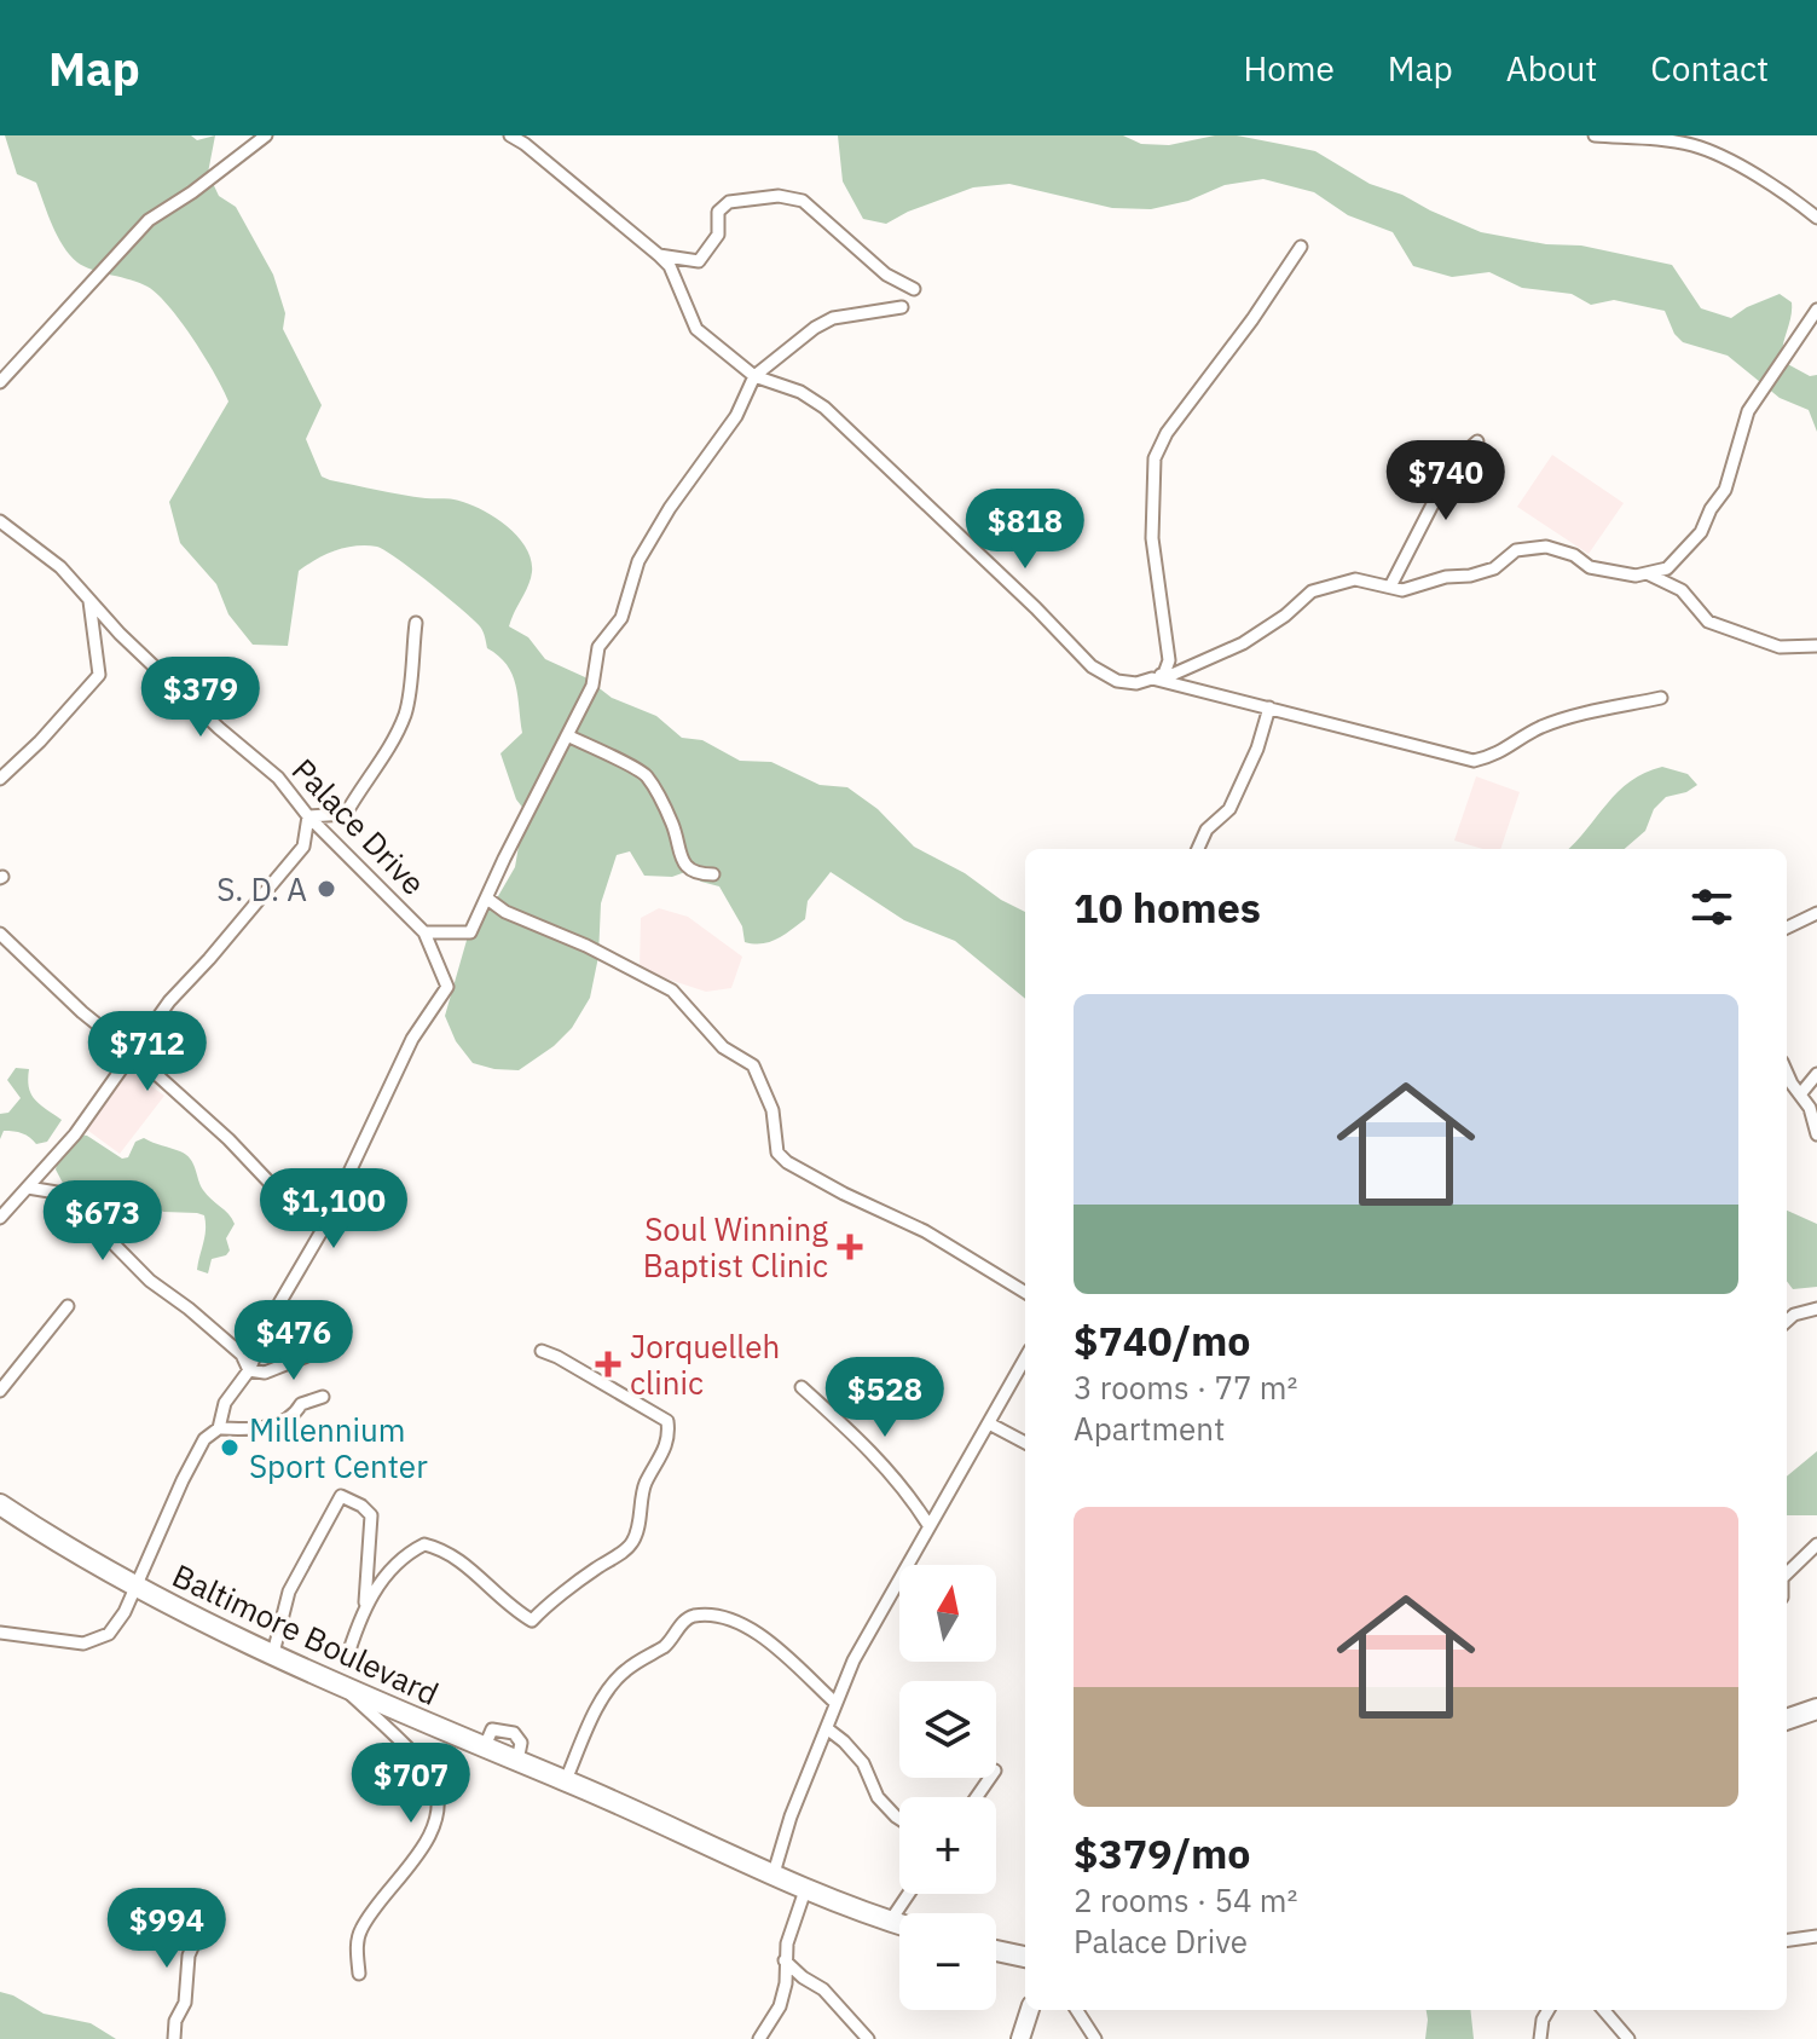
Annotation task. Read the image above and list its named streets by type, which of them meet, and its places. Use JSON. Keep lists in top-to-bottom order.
{
  "streets": {
    "highway": ["Baltimore Boulevard"],
    "street": ["Palace Drive"]
  },
  "places": {
    "other": ["S. D. A", "Millennium Sport Center"],
    "health": ["Soul Winning Baptist Clinic", "Jorquelleh clinic"]
  },
  "north": "top",
  "page": {
    "header": "Map",
    "nav": [
      "Home",
      "Map",
      "About",
      "Contact"
    ],
    "price": [
      "$740",
      "$818",
      "$379",
      "$712",
      "$1,100",
      "$673",
      "$476",
      "$528",
      "$707",
      "$994"
    ],
    "heading": "10 homes",
    "list": [
      {
        "name": "$740/mo",
        "note": "3 rooms · 77 m² · Apartment"
      },
      {
        "name": "$379/mo",
        "note": "2 rooms · 54 m² · Palace Drive"
      }
    ],
    "map_buttons": ["+", "−"]
  }
}
